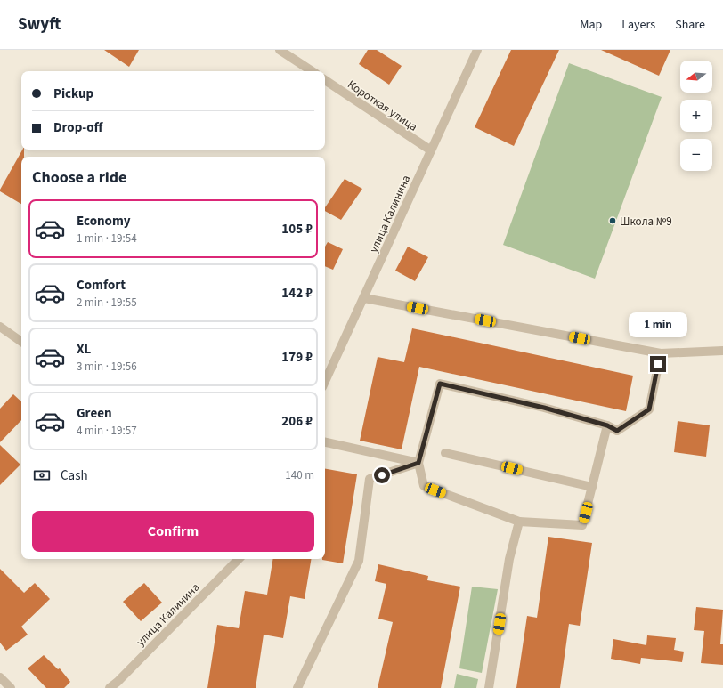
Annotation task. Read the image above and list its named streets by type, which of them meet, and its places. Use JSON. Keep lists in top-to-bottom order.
{
  "streets": {
    "street": ["Короткая улица", "улица Калинина"]
  },
  "crossings": [
    ["Короткая улица", "улица Калинина"]
  ],
  "places": ["Школа №9"],
  "north": "left",
  "page": {
    "header": "Swyft",
    "nav": ["Map", "Layers", "Share"],
    "map_buttons": ["+", "−"],
    "banner": ["Pickup", "Drop-off"],
    "heading": "Choose a ride",
    "list": [
      {
        "name": "Economy",
        "note": "1 min · 19:54",
        "value": "105 ₽"
      },
      {
        "name": "Comfort",
        "note": "2 min · 19:55",
        "value": "142 ₽"
      },
      {
        "name": "XL",
        "note": "3 min · 19:56",
        "value": "179 ₽"
      },
      {
        "name": "Green",
        "note": "4 min · 19:57",
        "value": "206 ₽"
      }
    ],
    "bubble": "1 min",
    "pay": ["Cash", "140 m"],
    "buttons": "Confirm"
  }
}
